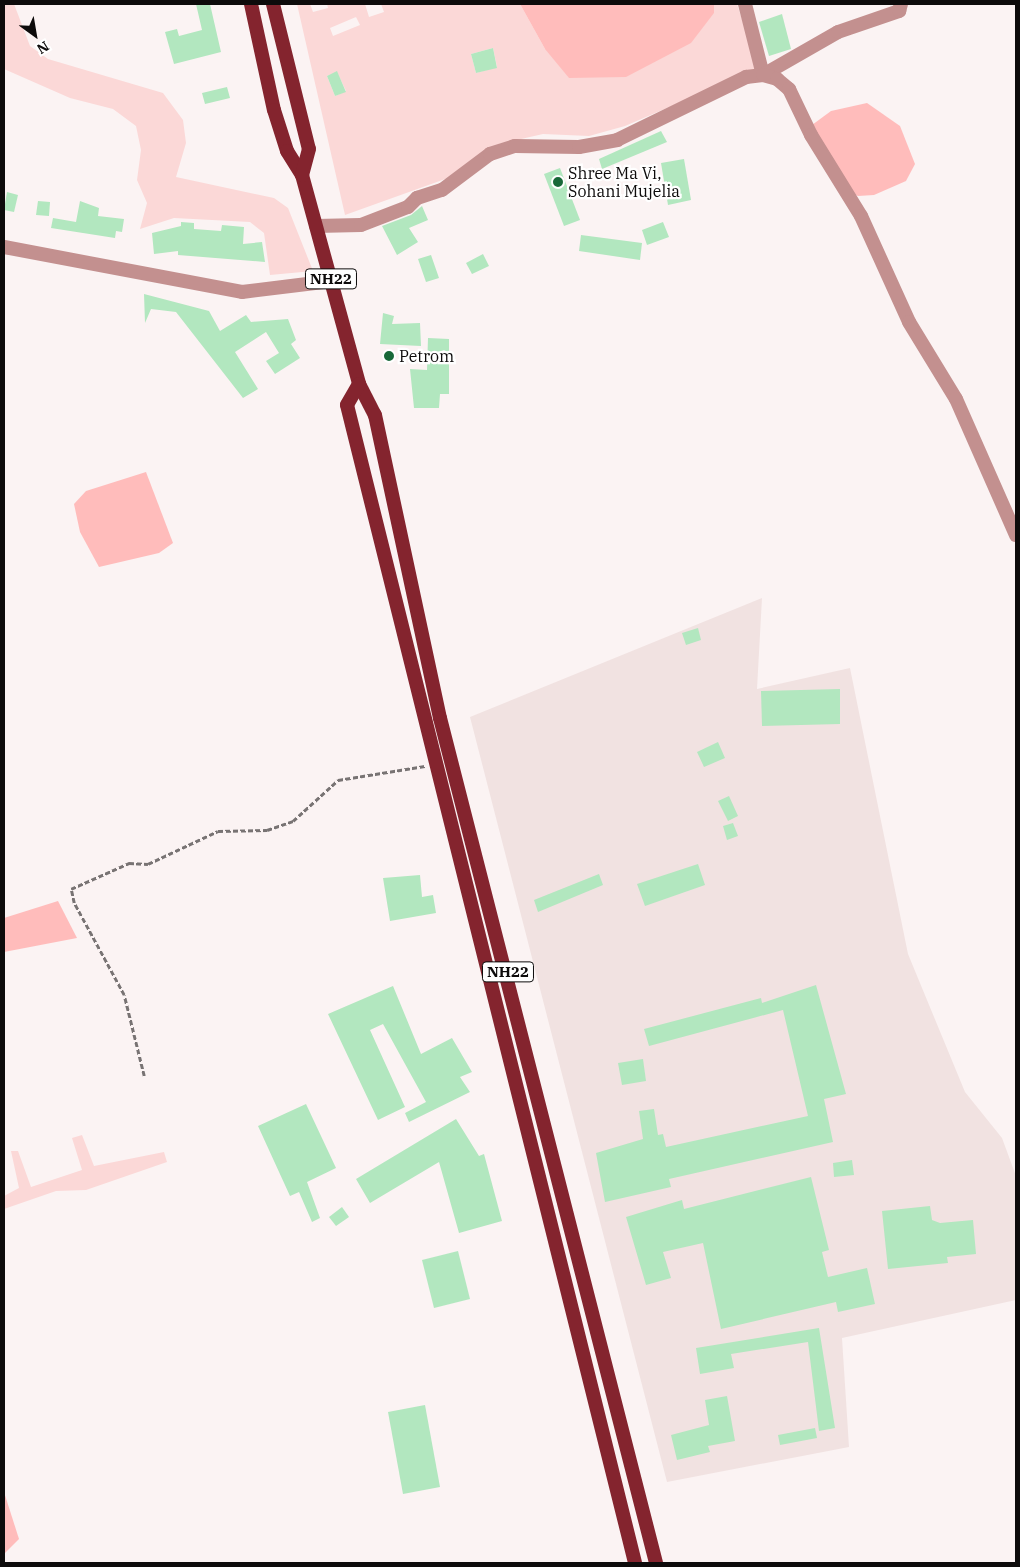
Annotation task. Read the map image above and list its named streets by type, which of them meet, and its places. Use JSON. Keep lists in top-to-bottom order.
{
  "streets": {
    "highway": ["NH22"]
  },
  "places": ["Shree Ma Vi, Sohani Mujelia", "Petrom"],
  "north": "bottom right"
}
